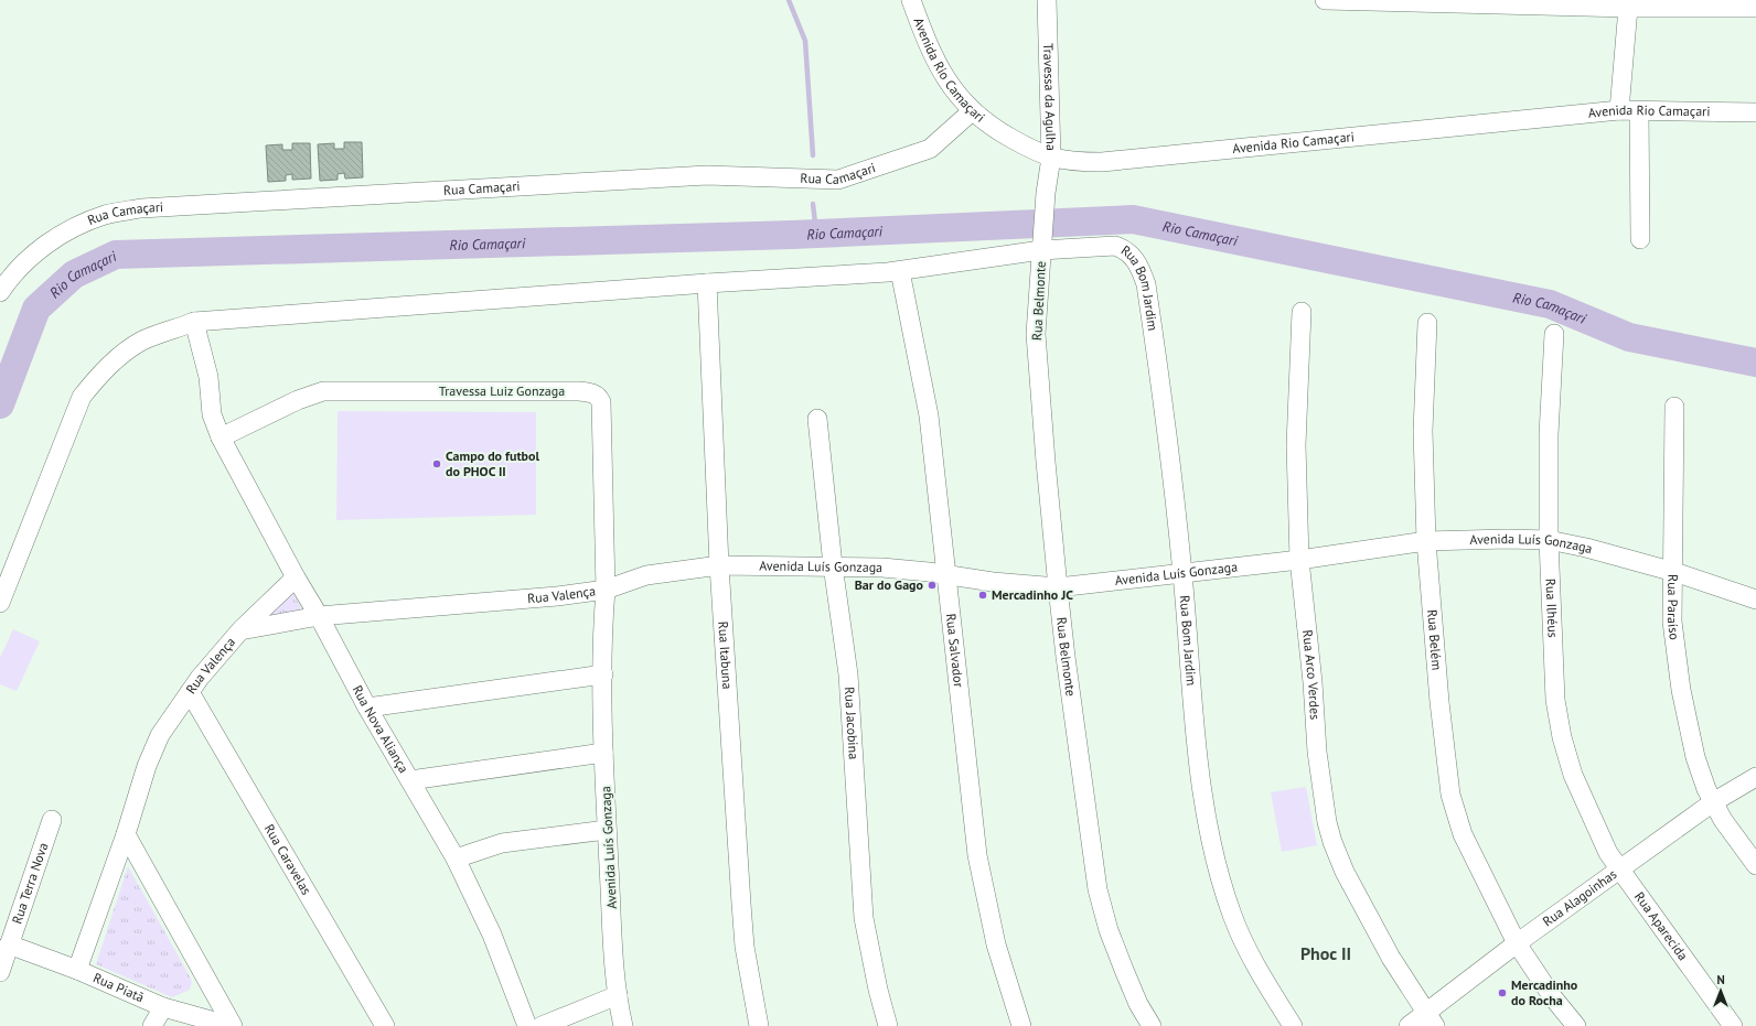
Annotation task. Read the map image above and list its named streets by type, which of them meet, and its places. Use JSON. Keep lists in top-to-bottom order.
{
  "streets": {
    "street": [
      "Avenida Rio Camaçari",
      "Travessa da Agulha",
      "Rua Camaçari",
      "Rua Bom Jardim",
      "Rua Belmonte",
      "Travessa Luiz Gonzaga",
      "Avenida Luís Gonzaga",
      "Rua Valença",
      "Rua Paraíso",
      "Rua Ilhéus",
      "Rua Belém",
      "Rua Salvador",
      "Rua Itabuna",
      "Rua Arco Verdes",
      "Rua Jacobina",
      "Rua Nova Aliança",
      "Rua Caravelas",
      "Rua Terra Nova",
      "Rua Alagoinhas",
      "Rua Aparecida",
      "Rua Piatã"
    ]
  },
  "crossings": [
    ["Avenida Rio Camaçari", "Travessa da Agulha"],
    ["Avenida Rio Camaçari", "Rua Camaçari"],
    ["Travessa da Agulha", "Rua Bom Jardim"],
    ["Travessa da Agulha", "Rua Belmonte"],
    ["Rua Bom Jardim", "Rua Belmonte"],
    ["Rua Bom Jardim", "Avenida Luís Gonzaga"],
    ["Rua Bom Jardim", "Rua Salvador"],
    ["Rua Bom Jardim", "Rua Itabuna"],
    ["Rua Bom Jardim", "Rua Nova Aliança"],
    ["Rua Belmonte", "Avenida Luís Gonzaga"],
    ["Travessa Luiz Gonzaga", "Avenida Luís Gonzaga"],
    ["Travessa Luiz Gonzaga", "Rua Valença"],
    ["Travessa Luiz Gonzaga", "Rua Nova Aliança"],
    ["Avenida Luís Gonzaga", "Rua Valença"],
    ["Avenida Luís Gonzaga", "Rua Paraíso"],
    ["Avenida Luís Gonzaga", "Rua Ilhéus"],
    ["Avenida Luís Gonzaga", "Rua Belém"],
    ["Avenida Luís Gonzaga", "Rua Salvador"],
    ["Avenida Luís Gonzaga", "Rua Itabuna"],
    ["Avenida Luís Gonzaga", "Rua Arco Verdes"],
    ["Avenida Luís Gonzaga", "Rua Jacobina"],
    ["Rua Valença", "Rua Nova Aliança"],
    ["Rua Valença", "Rua Caravelas"],
    ["Rua Valença", "Rua Piatã"],
    ["Rua Paraíso", "Rua Alagoinhas"],
    ["Rua Ilhéus", "Rua Alagoinhas"],
    ["Rua Ilhéus", "Rua Aparecida"],
    ["Rua Belém", "Rua Alagoinhas"],
    ["Rua Arco Verdes", "Rua Alagoinhas"],
    ["Rua Terra Nova", "Rua Piatã"],
    ["Rua Alagoinhas", "Rua Aparecida"]
  ],
  "districts": ["Phoc II"],
  "water": ["Rio Camaçari"],
  "places": [
    "Campo do futbol do PHOC II",
    "Bar do Gago",
    "Mercadinho JC",
    "Mercadinho do Rocha"
  ],
  "north": "top"
}
